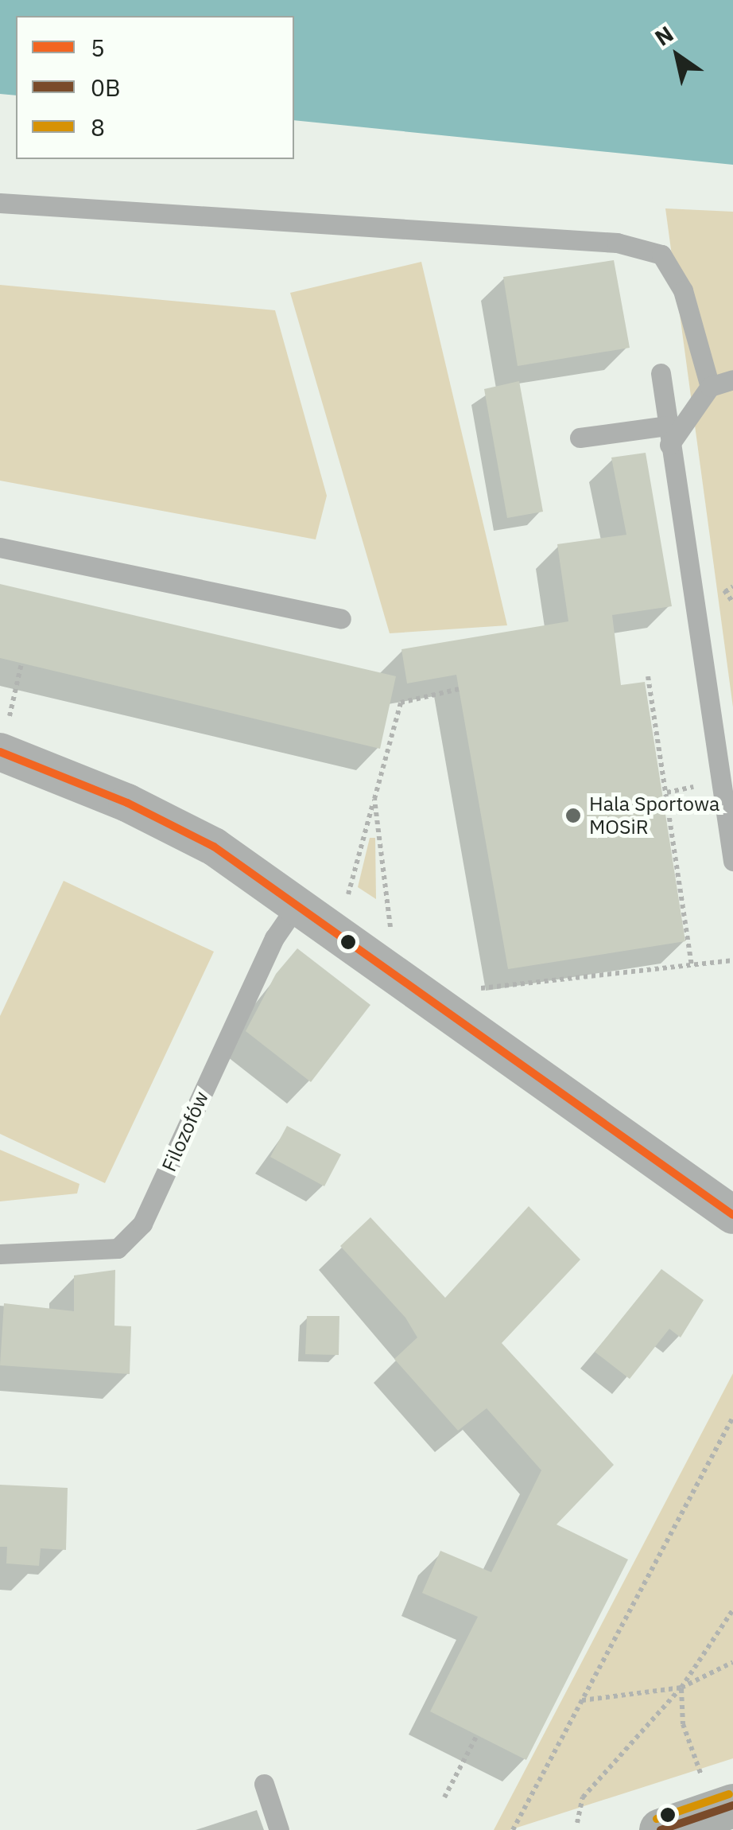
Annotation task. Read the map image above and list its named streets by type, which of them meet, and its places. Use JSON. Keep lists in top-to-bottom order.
{
  "streets": {
    "lane": ["Filozofów"]
  },
  "places": ["Hala Sportowa MOSiR"],
  "lines": ["transit line 5", "transit line 8", "transit line 0B"],
  "legend": ["5", "0B", "8"],
  "north": "top left"
}
